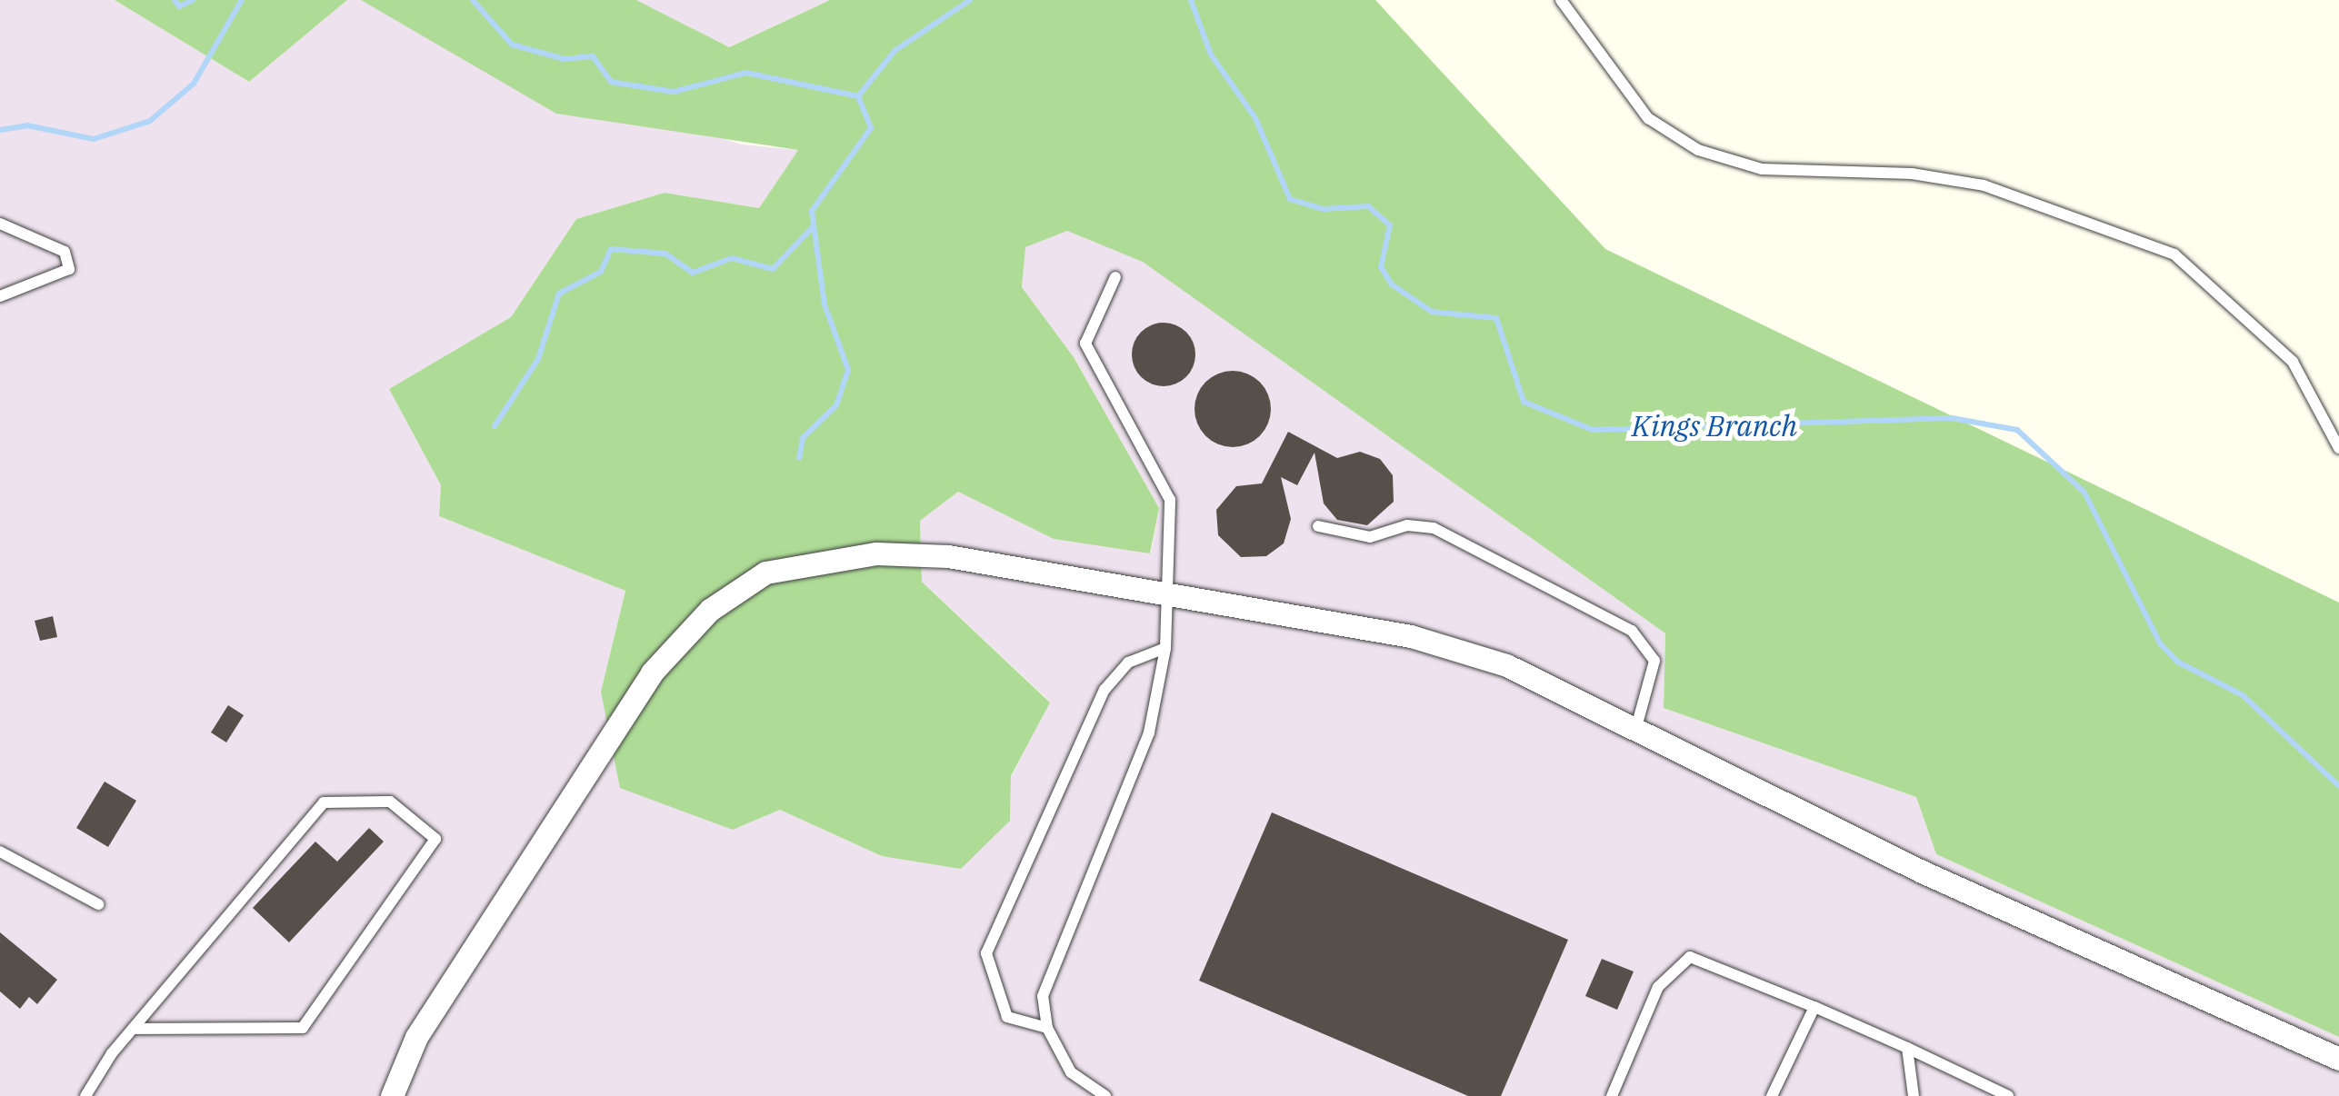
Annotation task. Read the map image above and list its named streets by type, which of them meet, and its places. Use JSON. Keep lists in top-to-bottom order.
{
  "water": ["Kings Branch"]
}
